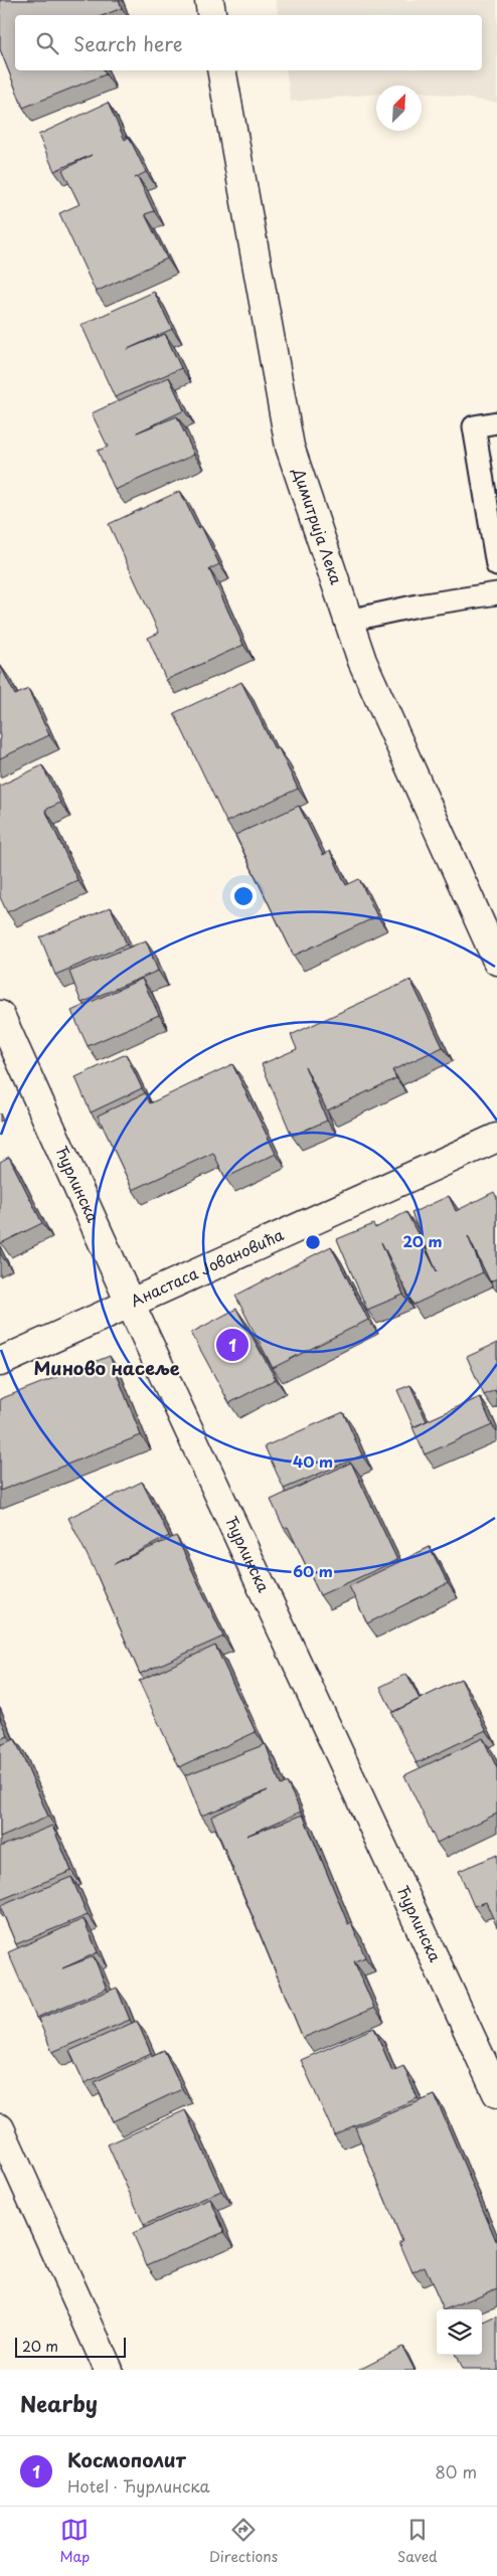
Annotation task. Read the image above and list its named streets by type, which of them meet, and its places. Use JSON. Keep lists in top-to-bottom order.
{
  "streets": {
    "street": ["Димитрија Лека", "Ћурлинска", "Анастаса Јовановића"]
  },
  "crossings": [
    ["Ћурлинска", "Анастаса Јовановића"]
  ],
  "districts": ["Миново насеље"],
  "scale_bar": "20 m",
  "north": "top right",
  "page": {
    "search": "Search here",
    "pins": "1",
    "scale": "20 m",
    "heading": "Nearby",
    "list": [
      {
        "mark": "1",
        "name": "Космополит",
        "note": "Hotel · Ћурлинска",
        "value": "80 m"
      }
    ],
    "nav": ["Map", "Directions", "Saved"]
  },
  "rings": ["20 m", "40 m", "60 m"]
}
